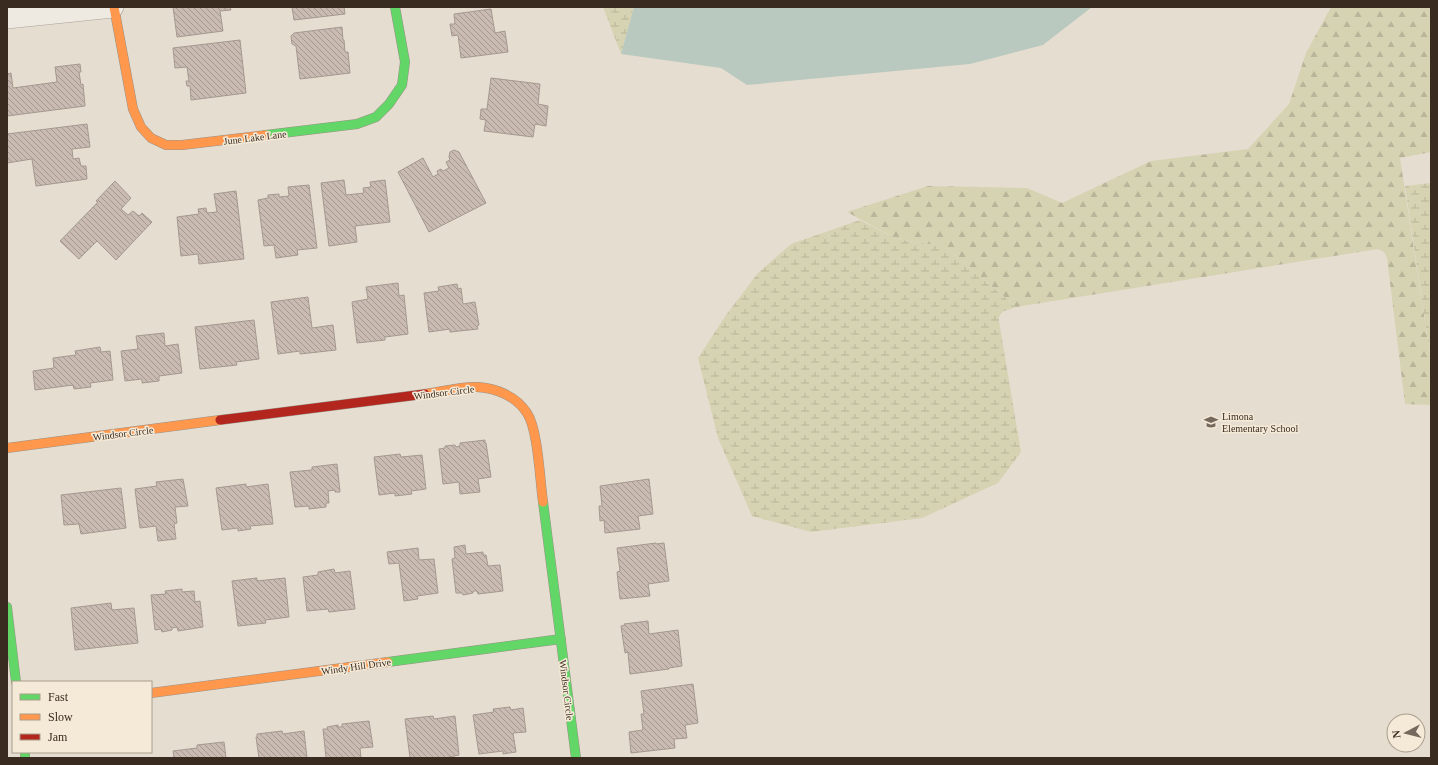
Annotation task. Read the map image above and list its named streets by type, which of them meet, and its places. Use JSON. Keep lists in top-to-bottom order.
{
  "streets": {
    "street": ["June Lake Lane", "Windsor Circle", "Windy Hill Drive"]
  },
  "crossings": [
    ["Windsor Circle", "Windy Hill Drive"]
  ],
  "places": {
    "school or university": ["Limona Elementary School"]
  },
  "legend": ["Fast", "Slow", "Jam"],
  "north": "left"
}
